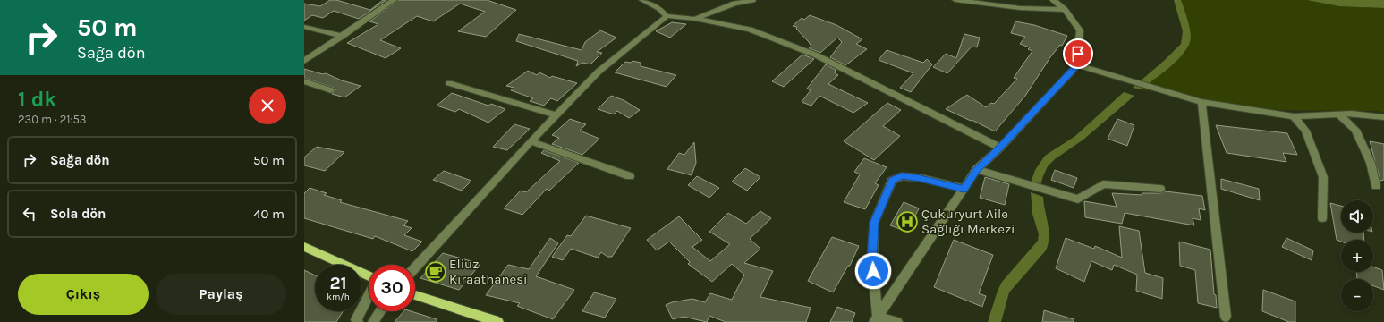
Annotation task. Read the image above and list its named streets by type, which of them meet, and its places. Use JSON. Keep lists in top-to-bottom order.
{
  "places": {
    "hospital": ["Çukuryurt Aile Sağlığı Merkezi"],
    "cafe": ["Eliuz Kıraathanesi"]
  },
  "page": {
    "turn": ["50 m", "Sağa dön"],
    "heading": ["1 dk", "230 m · 21:53"],
    "list": [
      {
        "name": "Sağa dön",
        "value": "50 m"
      },
      {
        "name": "Sola dön",
        "value": "40 m"
      }
    ],
    "map_buttons": ["+", "−"],
    "speed": "21 km/h",
    "limit": "30",
    "buttons": ["Çıkış", "Paylaş"]
  }
}
